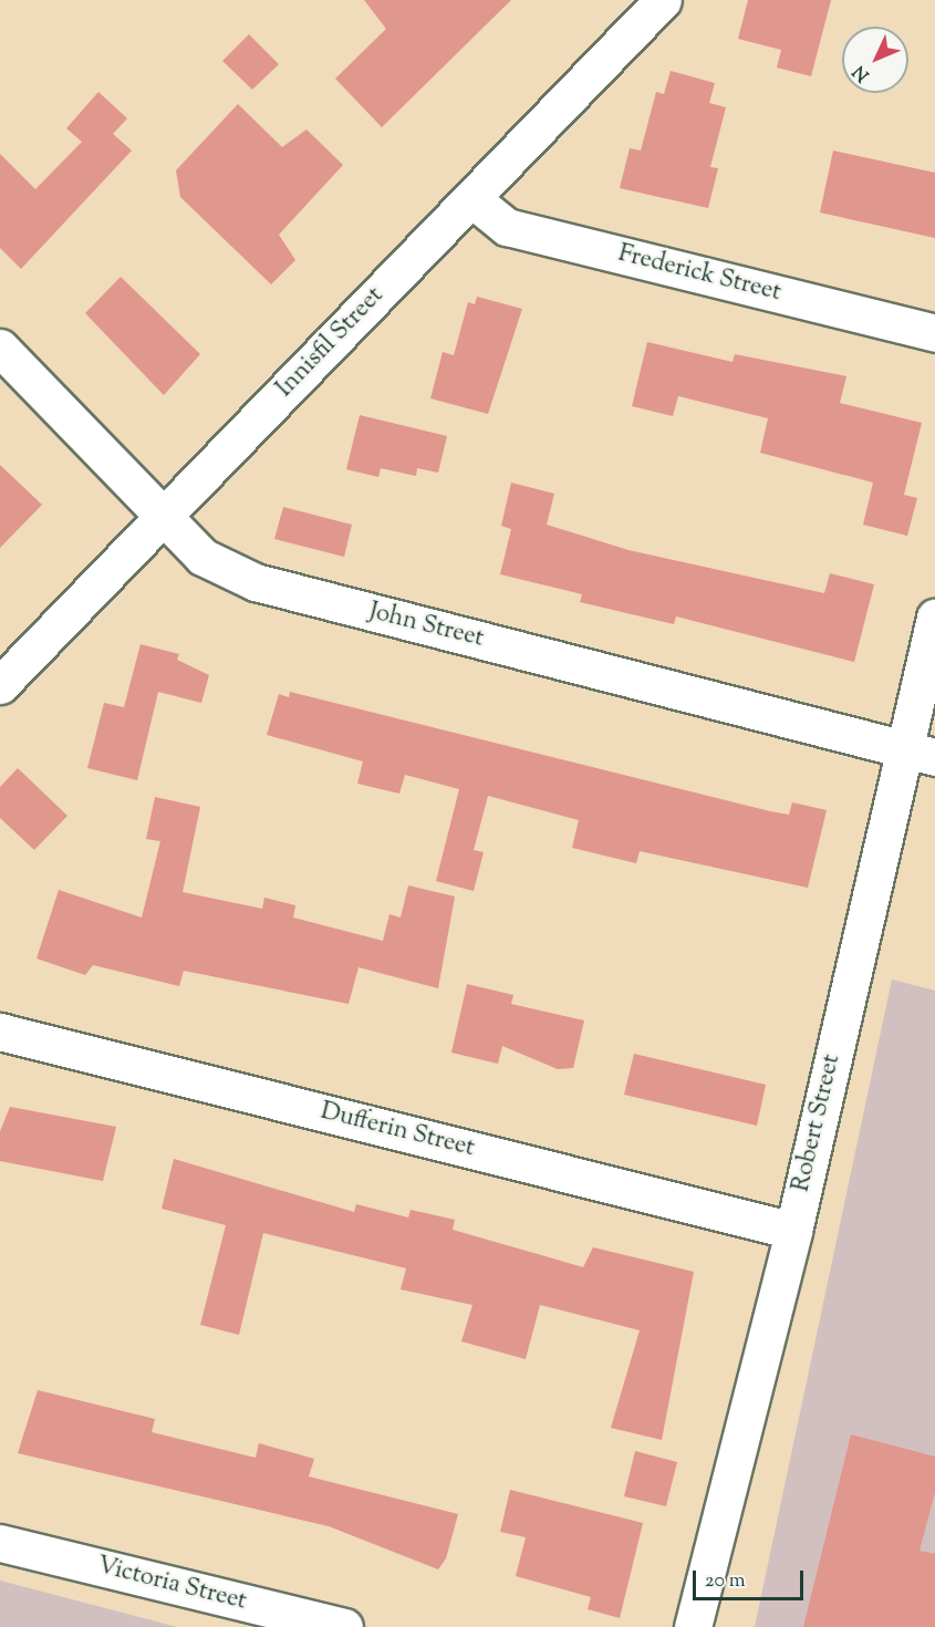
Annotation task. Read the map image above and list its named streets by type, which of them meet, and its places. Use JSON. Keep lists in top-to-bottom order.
{
  "streets": {
    "street": [
      "Frederick Street",
      "Innisfil Street",
      "John Street",
      "Robert Street",
      "Dufferin Street",
      "Victoria Street"
    ]
  },
  "crossings": [
    ["Frederick Street", "Innisfil Street"],
    ["Innisfil Street", "John Street"],
    ["John Street", "Robert Street"],
    ["Robert Street", "Dufferin Street"]
  ],
  "scale_bar": "20 m",
  "north": "bottom left"
}
